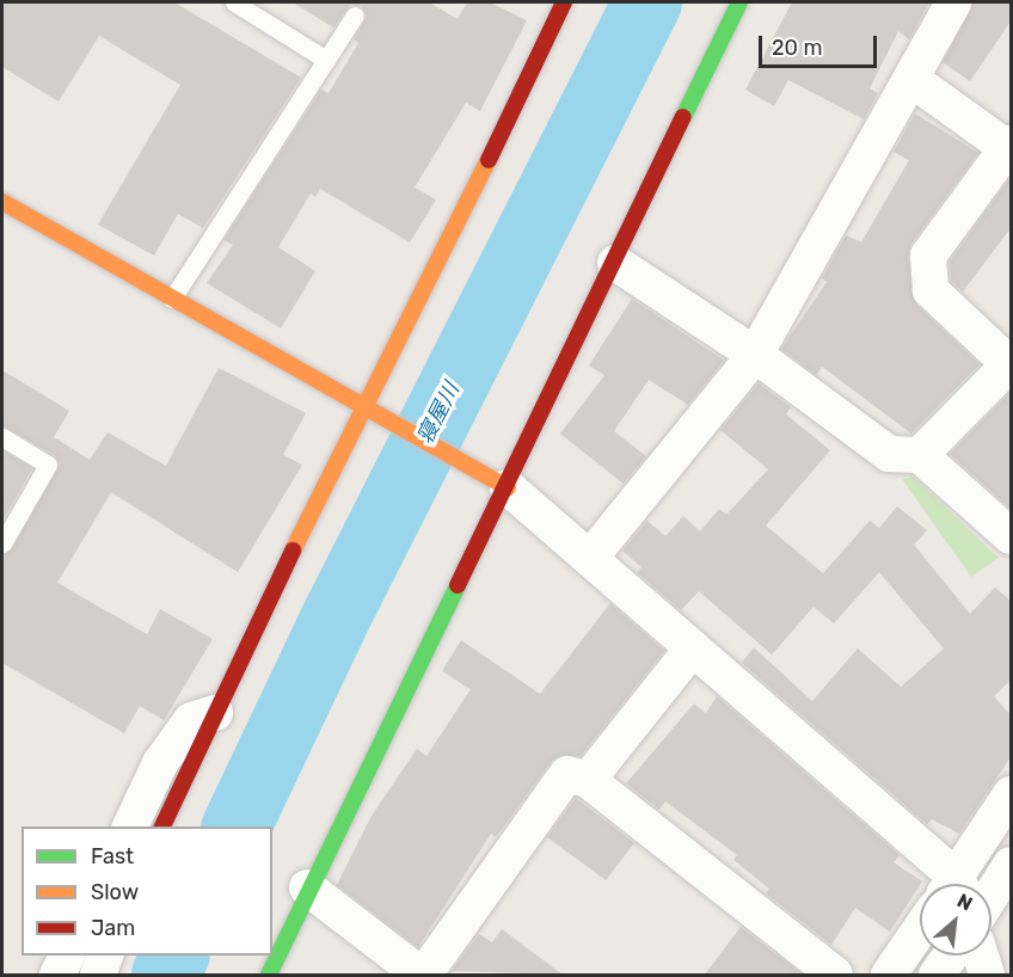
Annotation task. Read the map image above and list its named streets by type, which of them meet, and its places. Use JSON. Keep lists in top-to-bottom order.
{
  "water": ["寝屋川"],
  "legend": ["Fast", "Slow", "Jam"],
  "scale_bar": "20 m",
  "north": "top right"
}
